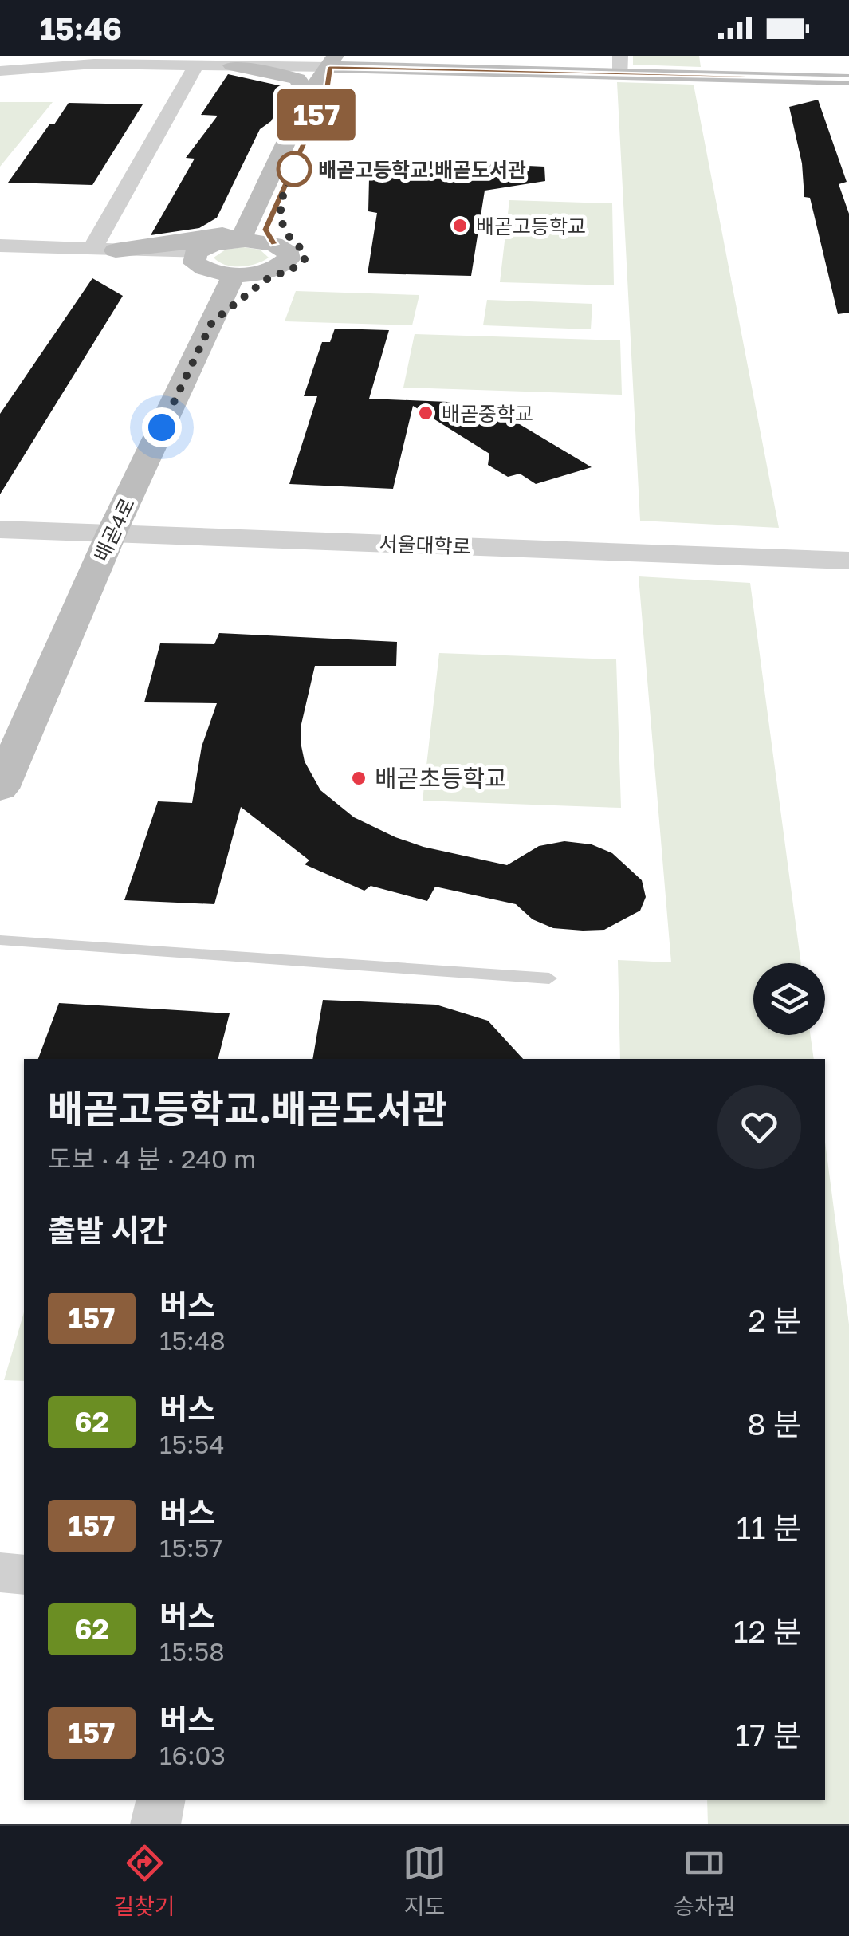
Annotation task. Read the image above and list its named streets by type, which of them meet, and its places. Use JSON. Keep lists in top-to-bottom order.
{
  "streets": {
    "main road": ["배곧4로"],
    "street": ["서울대학로"]
  },
  "crossings": [
    ["배곧4로", "서울대학로"]
  ],
  "places": [
    "배곧고등학교.배곧도서관",
    "배곧고등학교",
    "배곧중학교",
    "배곧초등학교"
  ],
  "lines": ["bus line 157"],
  "page": {
    "status": "15:46",
    "on_map": "157",
    "heading": [
      ["배곧고등학교.배곧도서관", "도보 · 4 분 · 240 m"],
      "출발 시간"
    ],
    "list": [
      {
        "mark": "157",
        "name": "버스",
        "note": "15:48",
        "value": "2 분"
      },
      {
        "mark": "62",
        "name": "버스",
        "note": "15:54",
        "value": "8 분"
      },
      {
        "mark": "157",
        "name": "버스",
        "note": "15:57",
        "value": "11 분"
      },
      {
        "mark": "62",
        "name": "버스",
        "note": "15:58",
        "value": "12 분"
      },
      {
        "mark": "157",
        "name": "버스",
        "note": "16:03",
        "value": "17 분"
      }
    ],
    "tabs": ["길찾기", "지도", "승차권"]
  }
}
